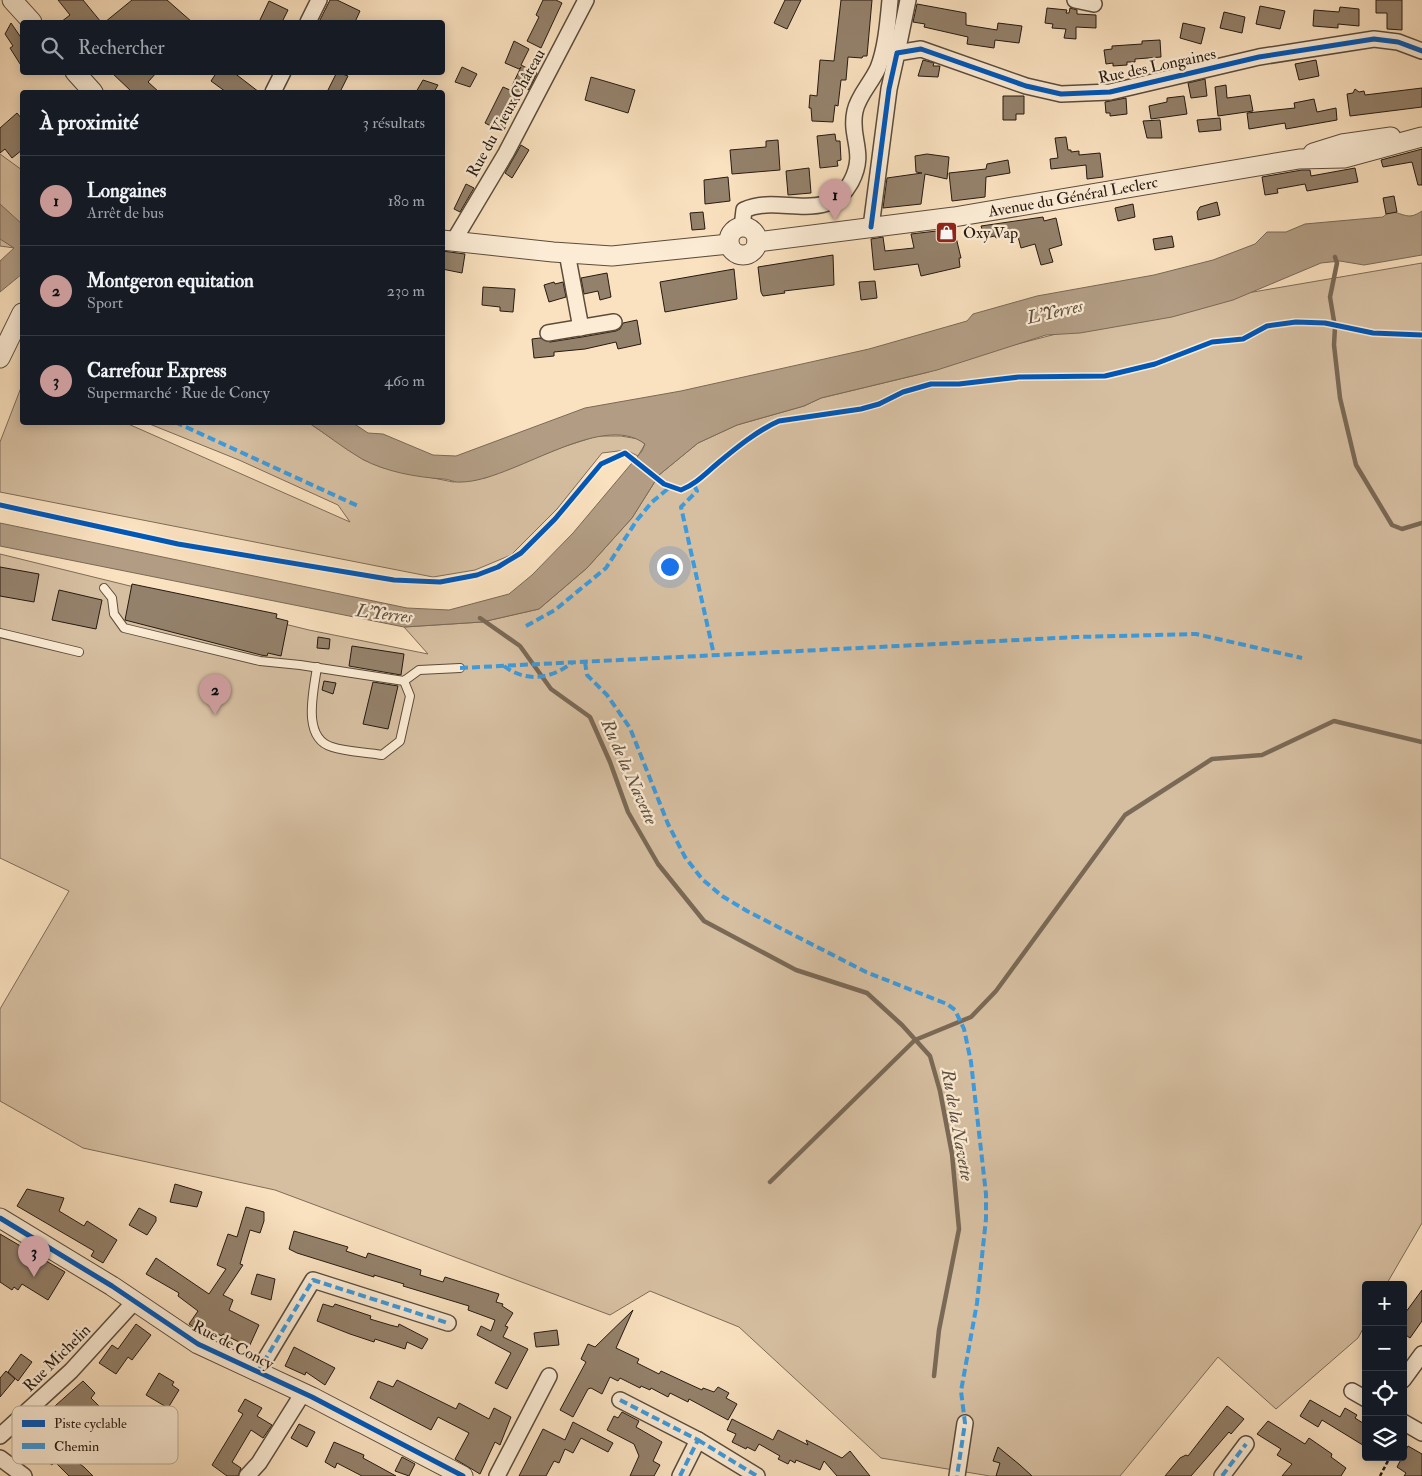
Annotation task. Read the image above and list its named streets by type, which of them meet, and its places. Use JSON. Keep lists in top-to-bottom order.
{
  "streets": {
    "street": [
      "Rue des Longaines",
      "Rue du Vieux Château",
      "Avenue du Général Leclerc",
      "Rue de Concy",
      "Rue Michelin"
    ]
  },
  "crossings": [
    ["Rue du Vieux Château", "Avenue du Général Leclerc"],
    ["Rue de Concy", "Rue Michelin"]
  ],
  "water": ["L'Yerres", "Ru de la Navette"],
  "places": {
    "shop": ["Oxy Vap"]
  },
  "legend": ["Piste cyclable", "Chemin"],
  "page": {
    "search": "Rechercher",
    "heading": ["À proximité", "3 résultats"],
    "list": [
      {
        "mark": "1",
        "name": "Longaines",
        "note": "Arrêt de bus",
        "value": "180 m"
      },
      {
        "mark": "2",
        "name": "Montgeron equitation",
        "note": "Sport",
        "value": "230 m"
      },
      {
        "mark": "3",
        "name": "Carrefour Express",
        "note": "Supermarché · Rue de Concy",
        "value": "460 m"
      }
    ],
    "pins": ["1", "2", "3"],
    "map_buttons": ["+", "−"]
  }
}
